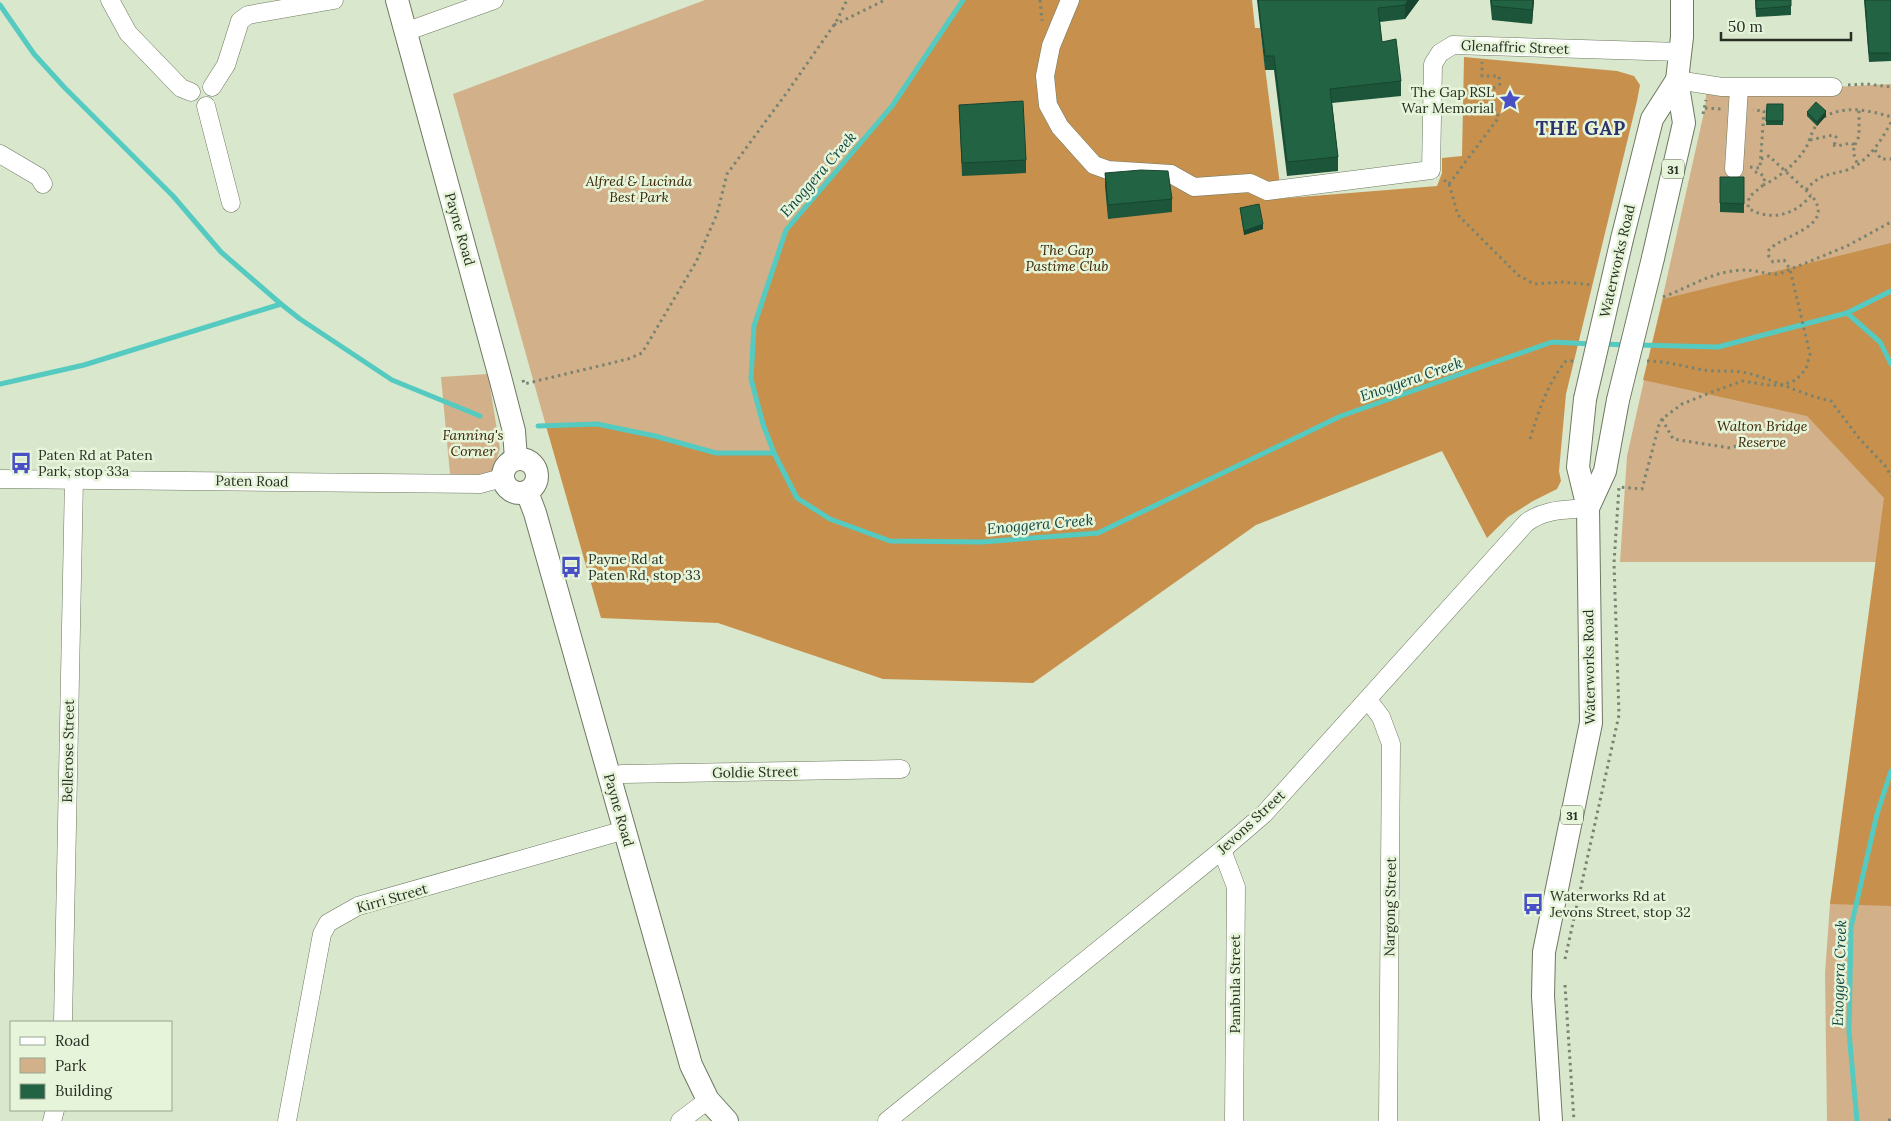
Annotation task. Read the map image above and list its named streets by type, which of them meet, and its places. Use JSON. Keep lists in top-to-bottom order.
{
  "streets": {
    "main road": ["31", "Payne Road", "Waterworks Road"],
    "street": [
      "Glenaffric Street",
      "Paten Road",
      "Bellerose Street",
      "Goldie Street",
      "Jevons Street",
      "Kirri Street",
      "Nargong Street",
      "Pambula Street"
    ]
  },
  "crossings": [
    ["Glenaffric Street", "Waterworks Road"],
    ["Payne Road", "Paten Road"],
    ["Payne Road", "Goldie Street"],
    ["Payne Road", "Kirri Street"],
    ["Waterworks Road", "Jevons Street"],
    ["Paten Road", "Bellerose Street"],
    ["Jevons Street", "Nargong Street"],
    ["Jevons Street", "Pambula Street"]
  ],
  "districts": ["THE GAP"],
  "water": ["Enoggera Creek"],
  "parks": [
    "Alfred & Lucinda Best Park",
    "The Gap Pastime Club",
    "Walton Bridge Reserve",
    "Fanning's Corner"
  ],
  "places": {
    "place": ["The Gap RSL War Memorial"],
    "bus stop": ["Paten Rd at Paten Park, stop 33a", "Payne Rd at Paten Rd, stop 33", "Waterworks Rd at Jevons Street, stop 32"]
  },
  "legend": ["Road", "Park", "Building"],
  "scale_bar": "50 m"
}
